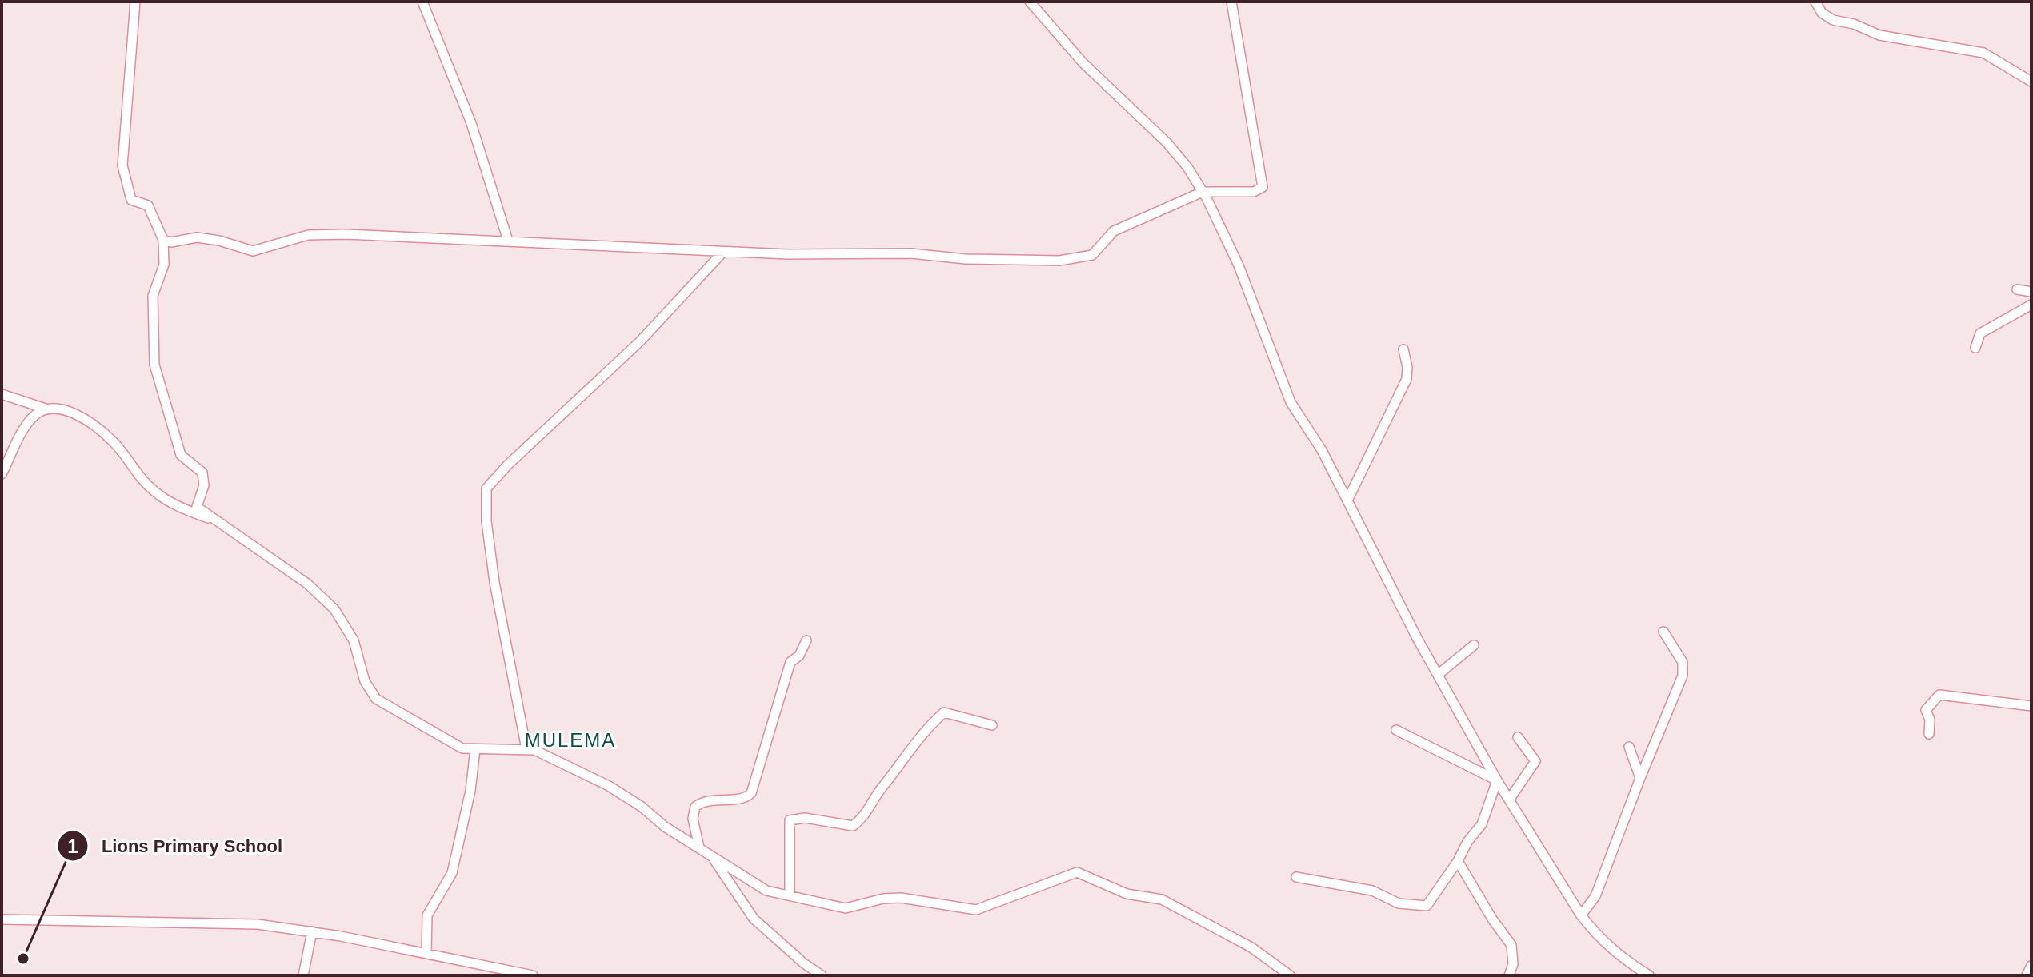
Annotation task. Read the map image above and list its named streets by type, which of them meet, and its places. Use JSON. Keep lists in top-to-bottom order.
{
  "districts": ["MULEMA"],
  "places": ["Lions Primary School"]
}
